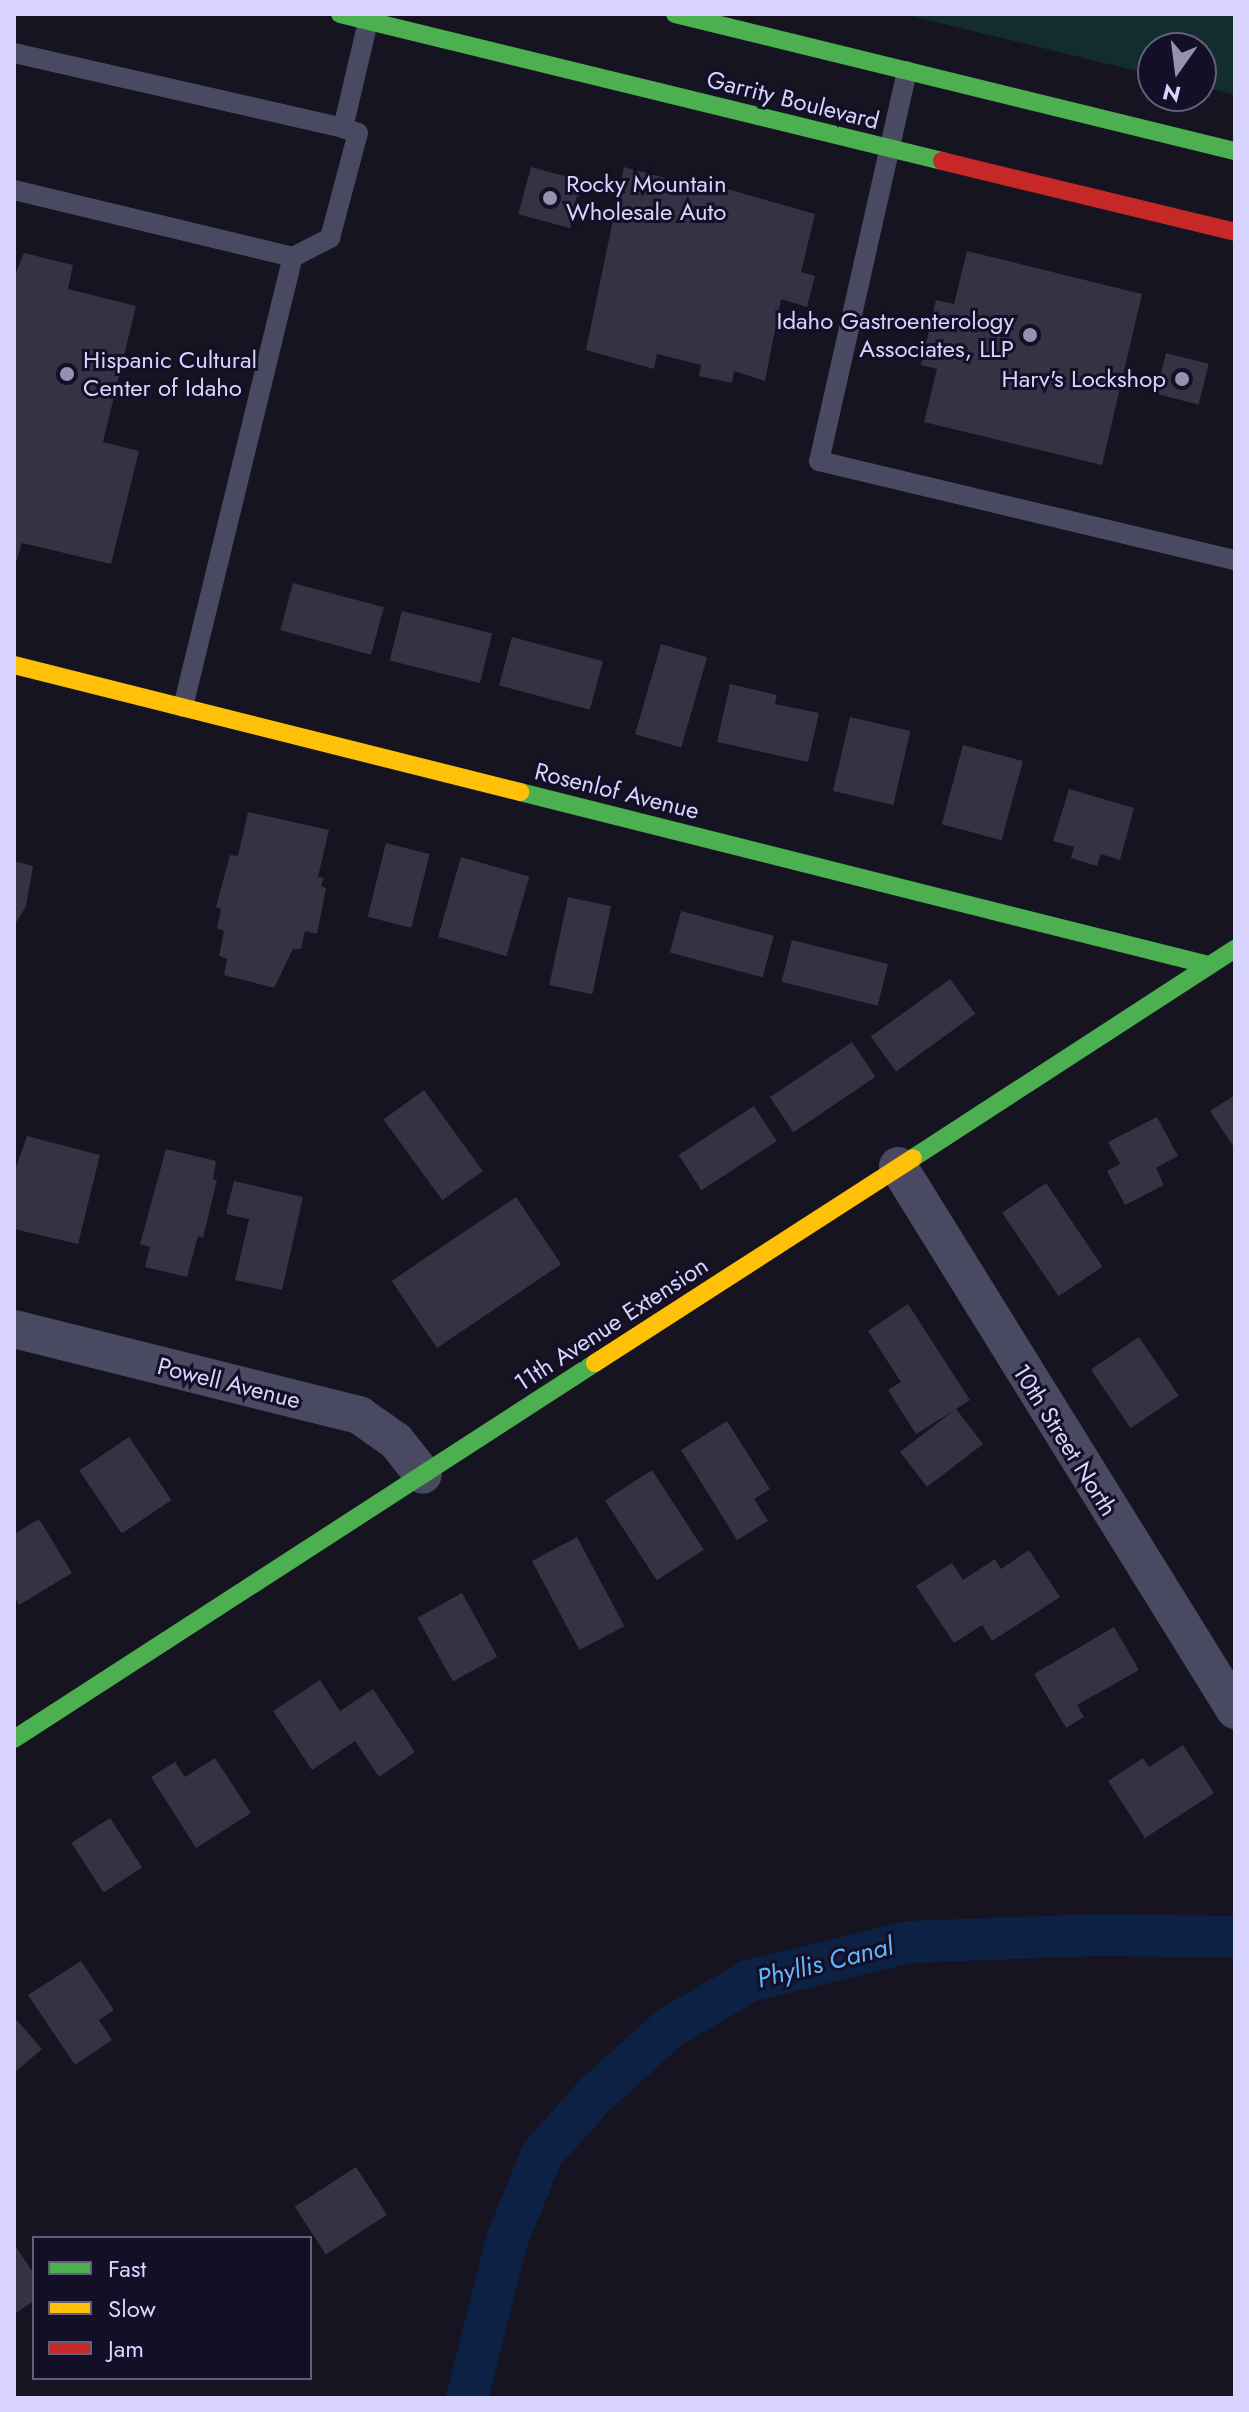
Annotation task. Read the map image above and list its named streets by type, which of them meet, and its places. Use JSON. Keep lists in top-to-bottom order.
{
  "streets": {
    "street": [
      "Garrity Boulevard",
      "Rosenlof Avenue",
      "11th Avenue Extension",
      "Powell Avenue",
      "10th Street North"
    ]
  },
  "crossings": [
    ["Rosenlof Avenue", "11th Avenue Extension"],
    ["11th Avenue Extension", "Powell Avenue"],
    ["11th Avenue Extension", "10th Street North"]
  ],
  "water": ["Phyllis Canal"],
  "places": [
    "Rocky Mountain Wholesale Auto",
    "Idaho Gastroenterology Associates, LLP",
    "Hispanic Cultural Center of Idaho",
    "Harv's Lockshop"
  ],
  "legend": ["Fast", "Slow", "Jam"],
  "north": "bottom"
}
